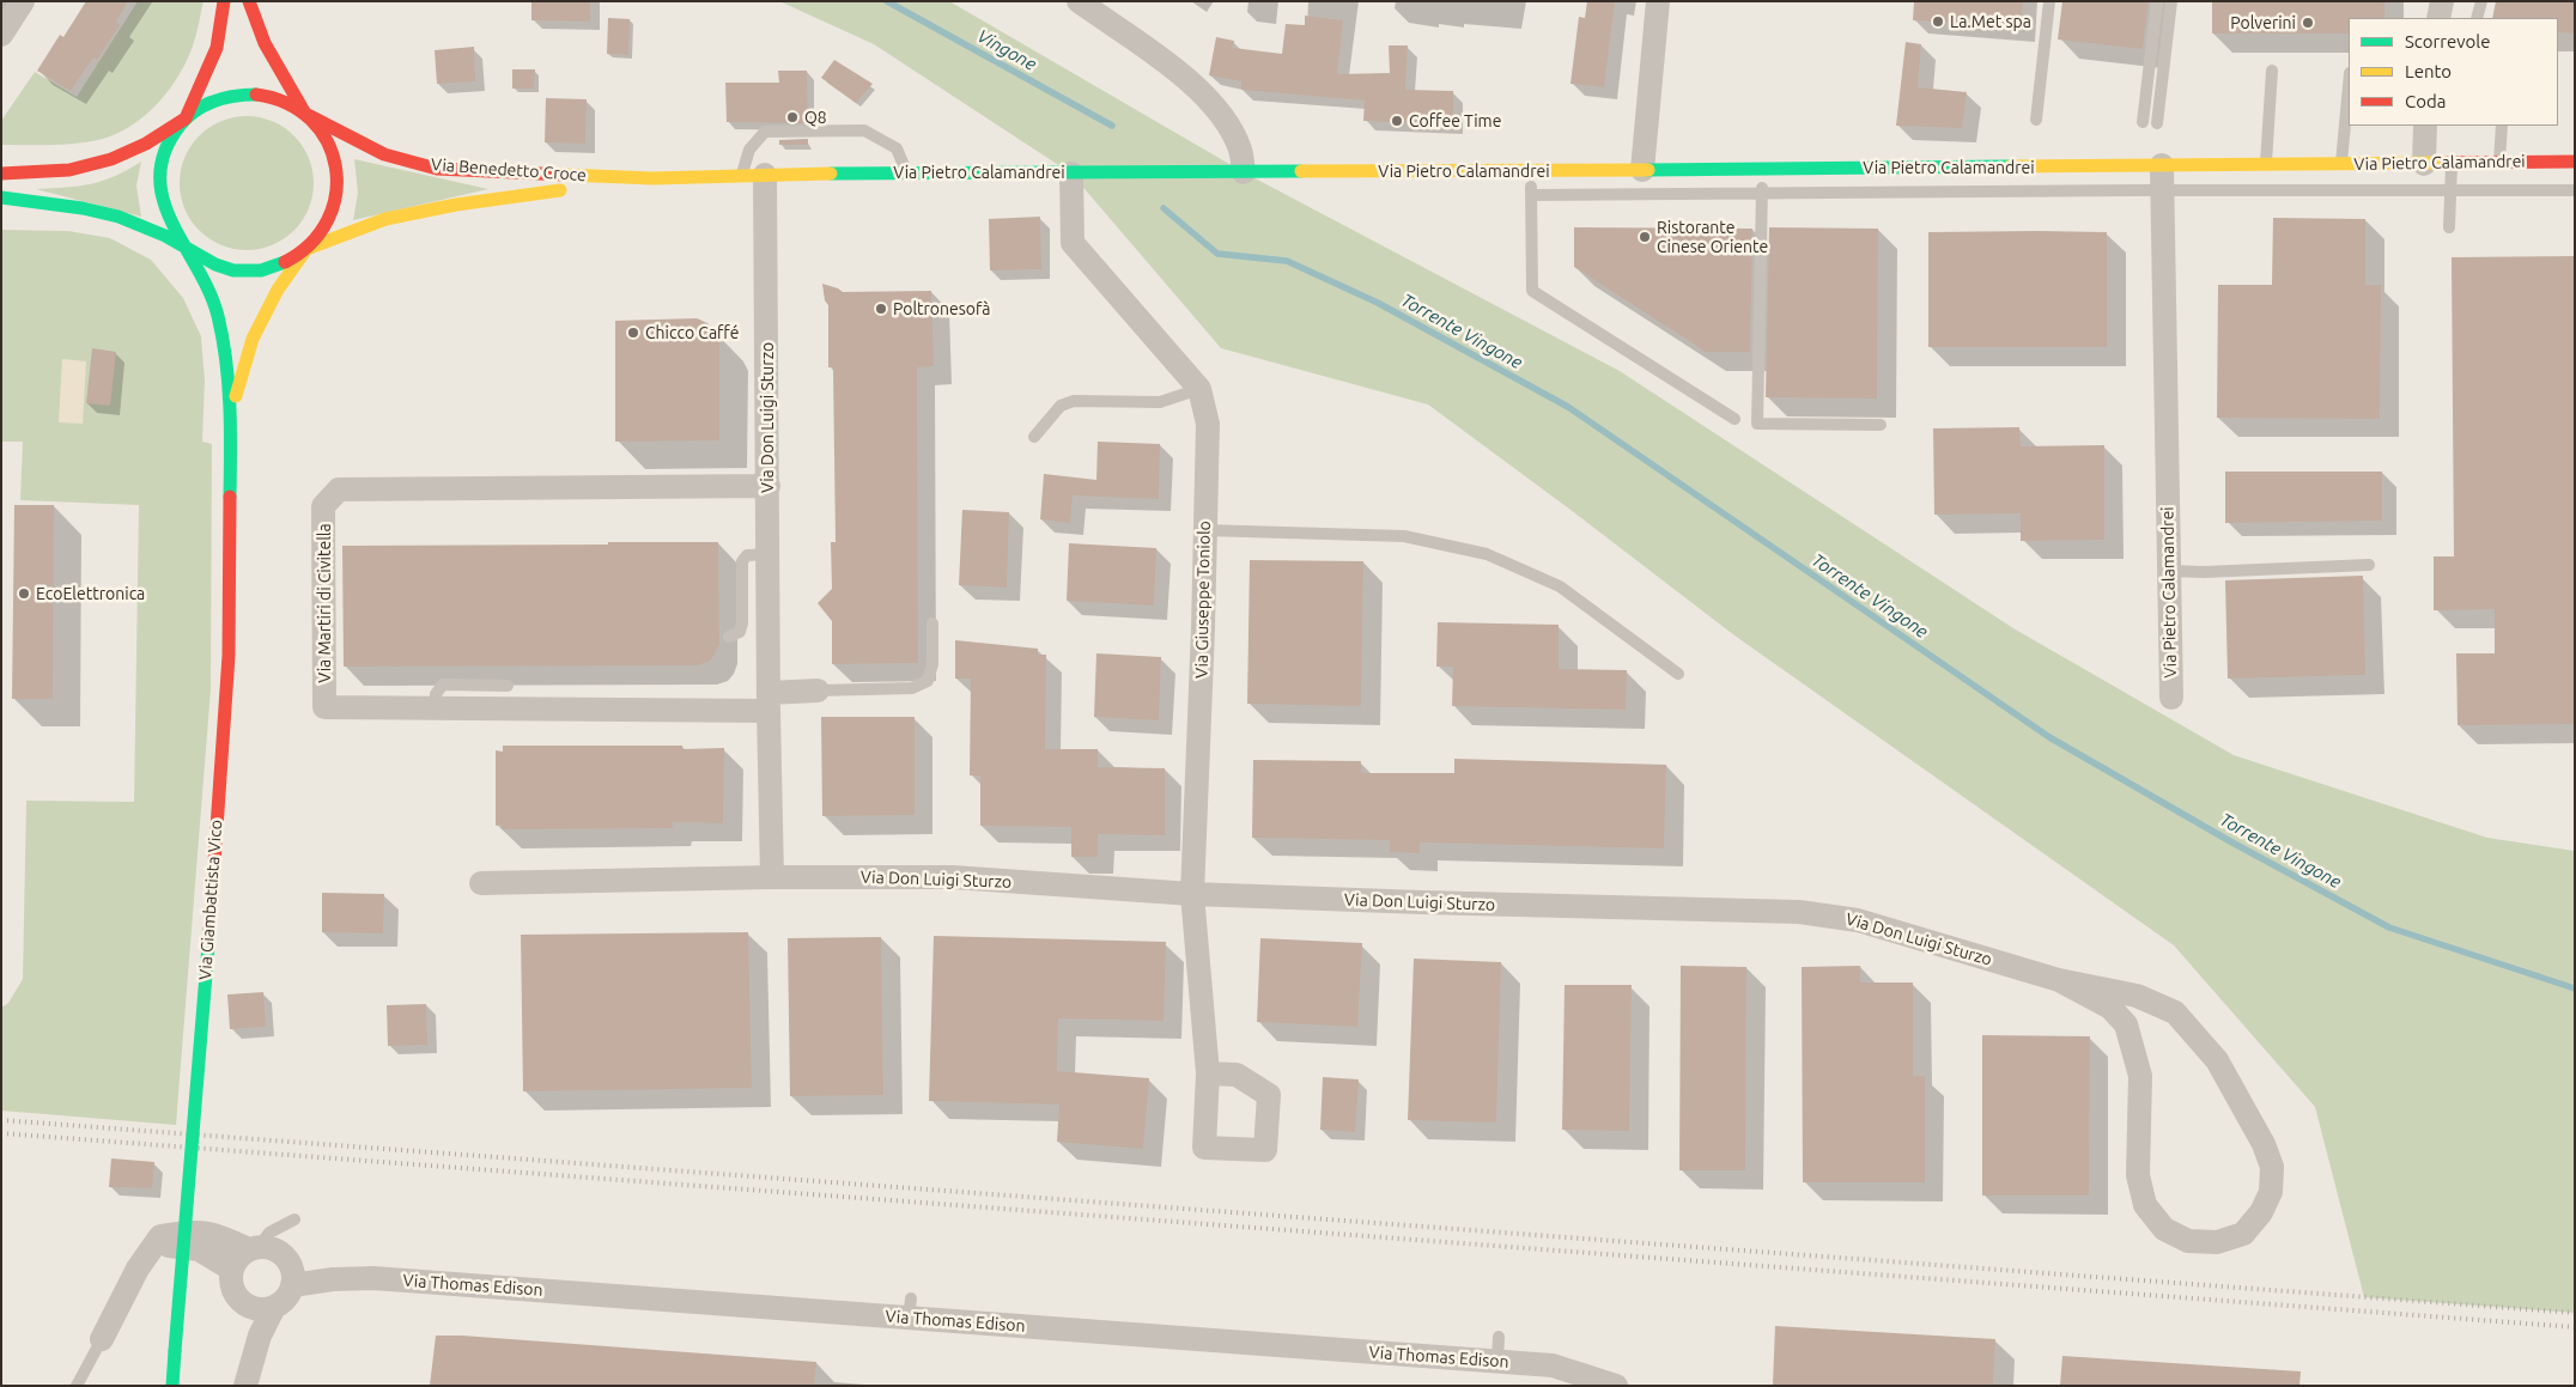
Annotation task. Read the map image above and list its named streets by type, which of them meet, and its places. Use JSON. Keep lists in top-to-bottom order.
{
  "streets": {
    "main road": ["Via Pietro Calamandrei", "Via Benedetto Croce", "Via Giambattista Vico"],
    "street": [
      "Via Don Luigi Sturzo",
      "Via Giuseppe Toniolo",
      "Via Martiri di Civitella",
      "Via Thomas Edison"
    ]
  },
  "crossings": [
    ["Via Pietro Calamandrei", "Via Benedetto Croce"],
    ["Via Pietro Calamandrei", "Via Don Luigi Sturzo"],
    ["Via Pietro Calamandrei", "Via Giuseppe Toniolo"],
    ["Via Benedetto Croce", "Via Don Luigi Sturzo"],
    ["Via Benedetto Croce", "Via Giambattista Vico"],
    ["Via Don Luigi Sturzo", "Via Giuseppe Toniolo"],
    ["Via Don Luigi Sturzo", "Via Martiri di Civitella"]
  ],
  "water": ["Vingone", "Torrente Vingone"],
  "places": [
    "La.Met spa",
    "Polverini",
    "Q8",
    "Coffee Time",
    "Ristorante Cinese Oriente",
    "Poltronesofà",
    "Chicco Caffé",
    "EcoElettronica"
  ],
  "legend": ["Scorrevole", "Lento", "Coda"]
}
